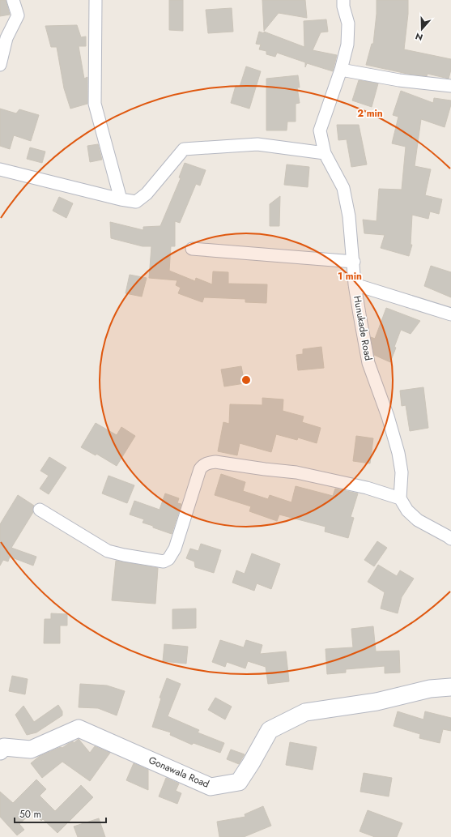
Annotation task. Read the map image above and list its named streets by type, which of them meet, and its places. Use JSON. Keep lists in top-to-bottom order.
{
  "streets": {
    "street": ["Hunukade Road", "Gonawala Road"]
  },
  "scale_bar": "50 m",
  "north": "bottom",
  "rings": ["2 min", "1 min"]
}
